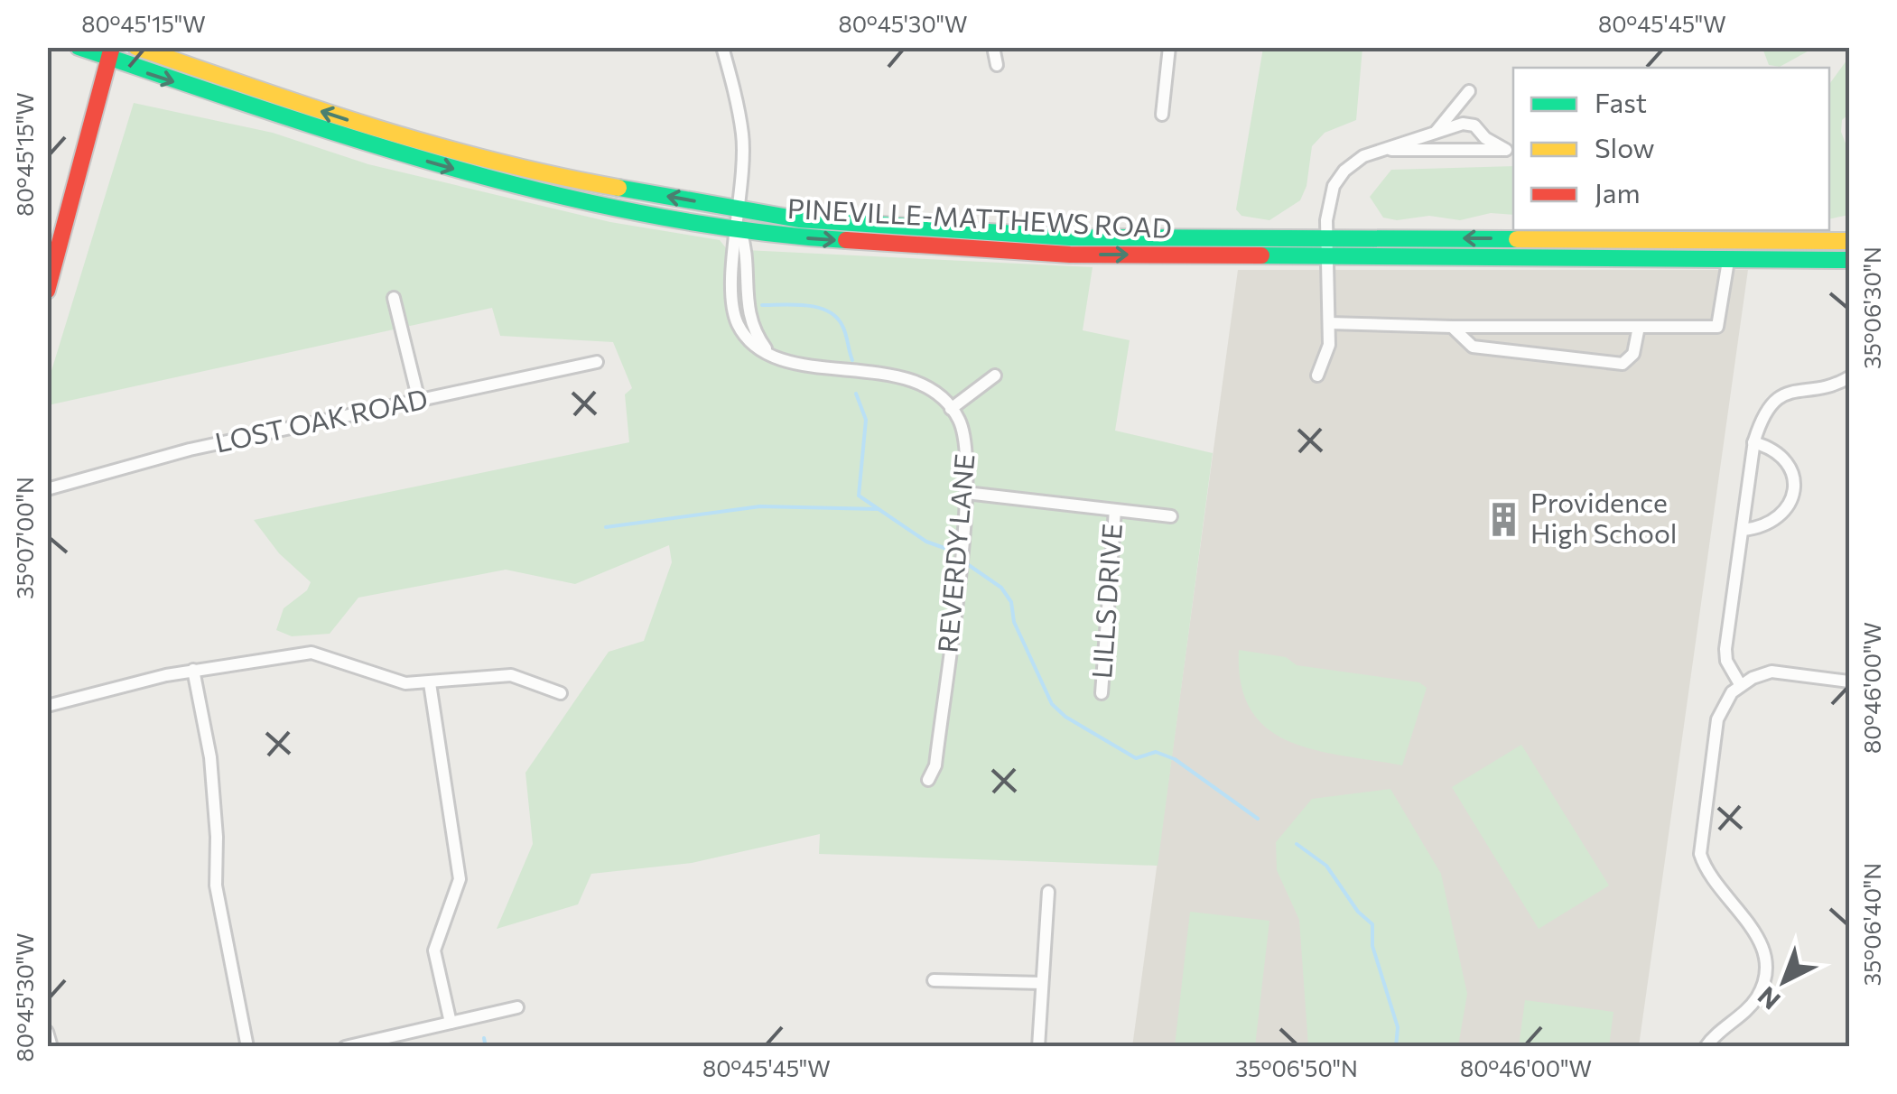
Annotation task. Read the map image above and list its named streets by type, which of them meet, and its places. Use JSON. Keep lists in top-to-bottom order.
{
  "streets": {
    "main road": ["PINEVILLE-MATTHEWS ROAD"],
    "street": ["LOST OAK ROAD", "REVERDY LANE", "LILLS DRIVE"]
  },
  "places": {
    "building": ["Providence High School"]
  },
  "legend": ["Fast", "Slow", "Jam"],
  "north": "bottom left",
  "coordinates": [
    "80°45'15\"W",
    "80°45'30\"W",
    "80°45'45\"W",
    "35°06'30\"N",
    "35°07'00\"N",
    "80°46'00\"W",
    "35°06'40\"N",
    "35°06'50\"N"
  ]
}
